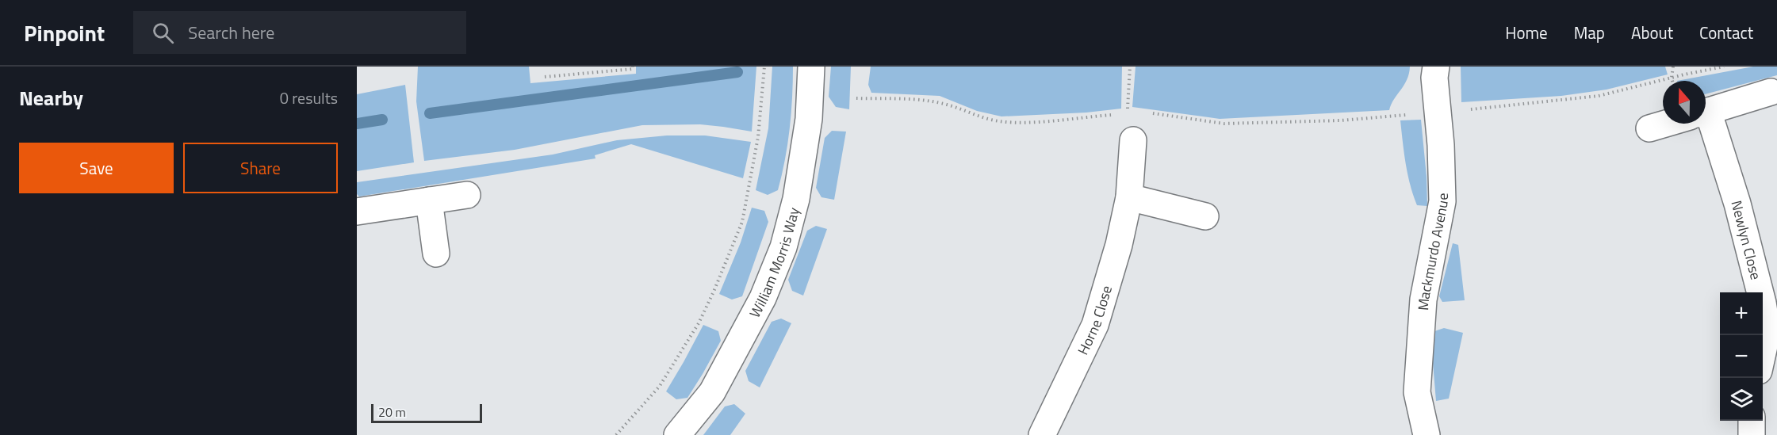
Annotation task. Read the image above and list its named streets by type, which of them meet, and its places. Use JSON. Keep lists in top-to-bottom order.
{
  "streets": {
    "street": [
      "Newlyn Close",
      "Mackmurdo Avenue",
      "William Morris Way",
      "Horne Close"
    ]
  },
  "scale_bar": "20 m",
  "north": "top",
  "page": {
    "header": "Pinpoint",
    "search": "Search here",
    "nav": [
      "Home",
      "Map",
      "About",
      "Contact"
    ],
    "heading": ["Nearby", "0 results"],
    "buttons": ["Save", "Share"],
    "map_buttons": ["+", "−"],
    "scale": "20 m"
  }
}
